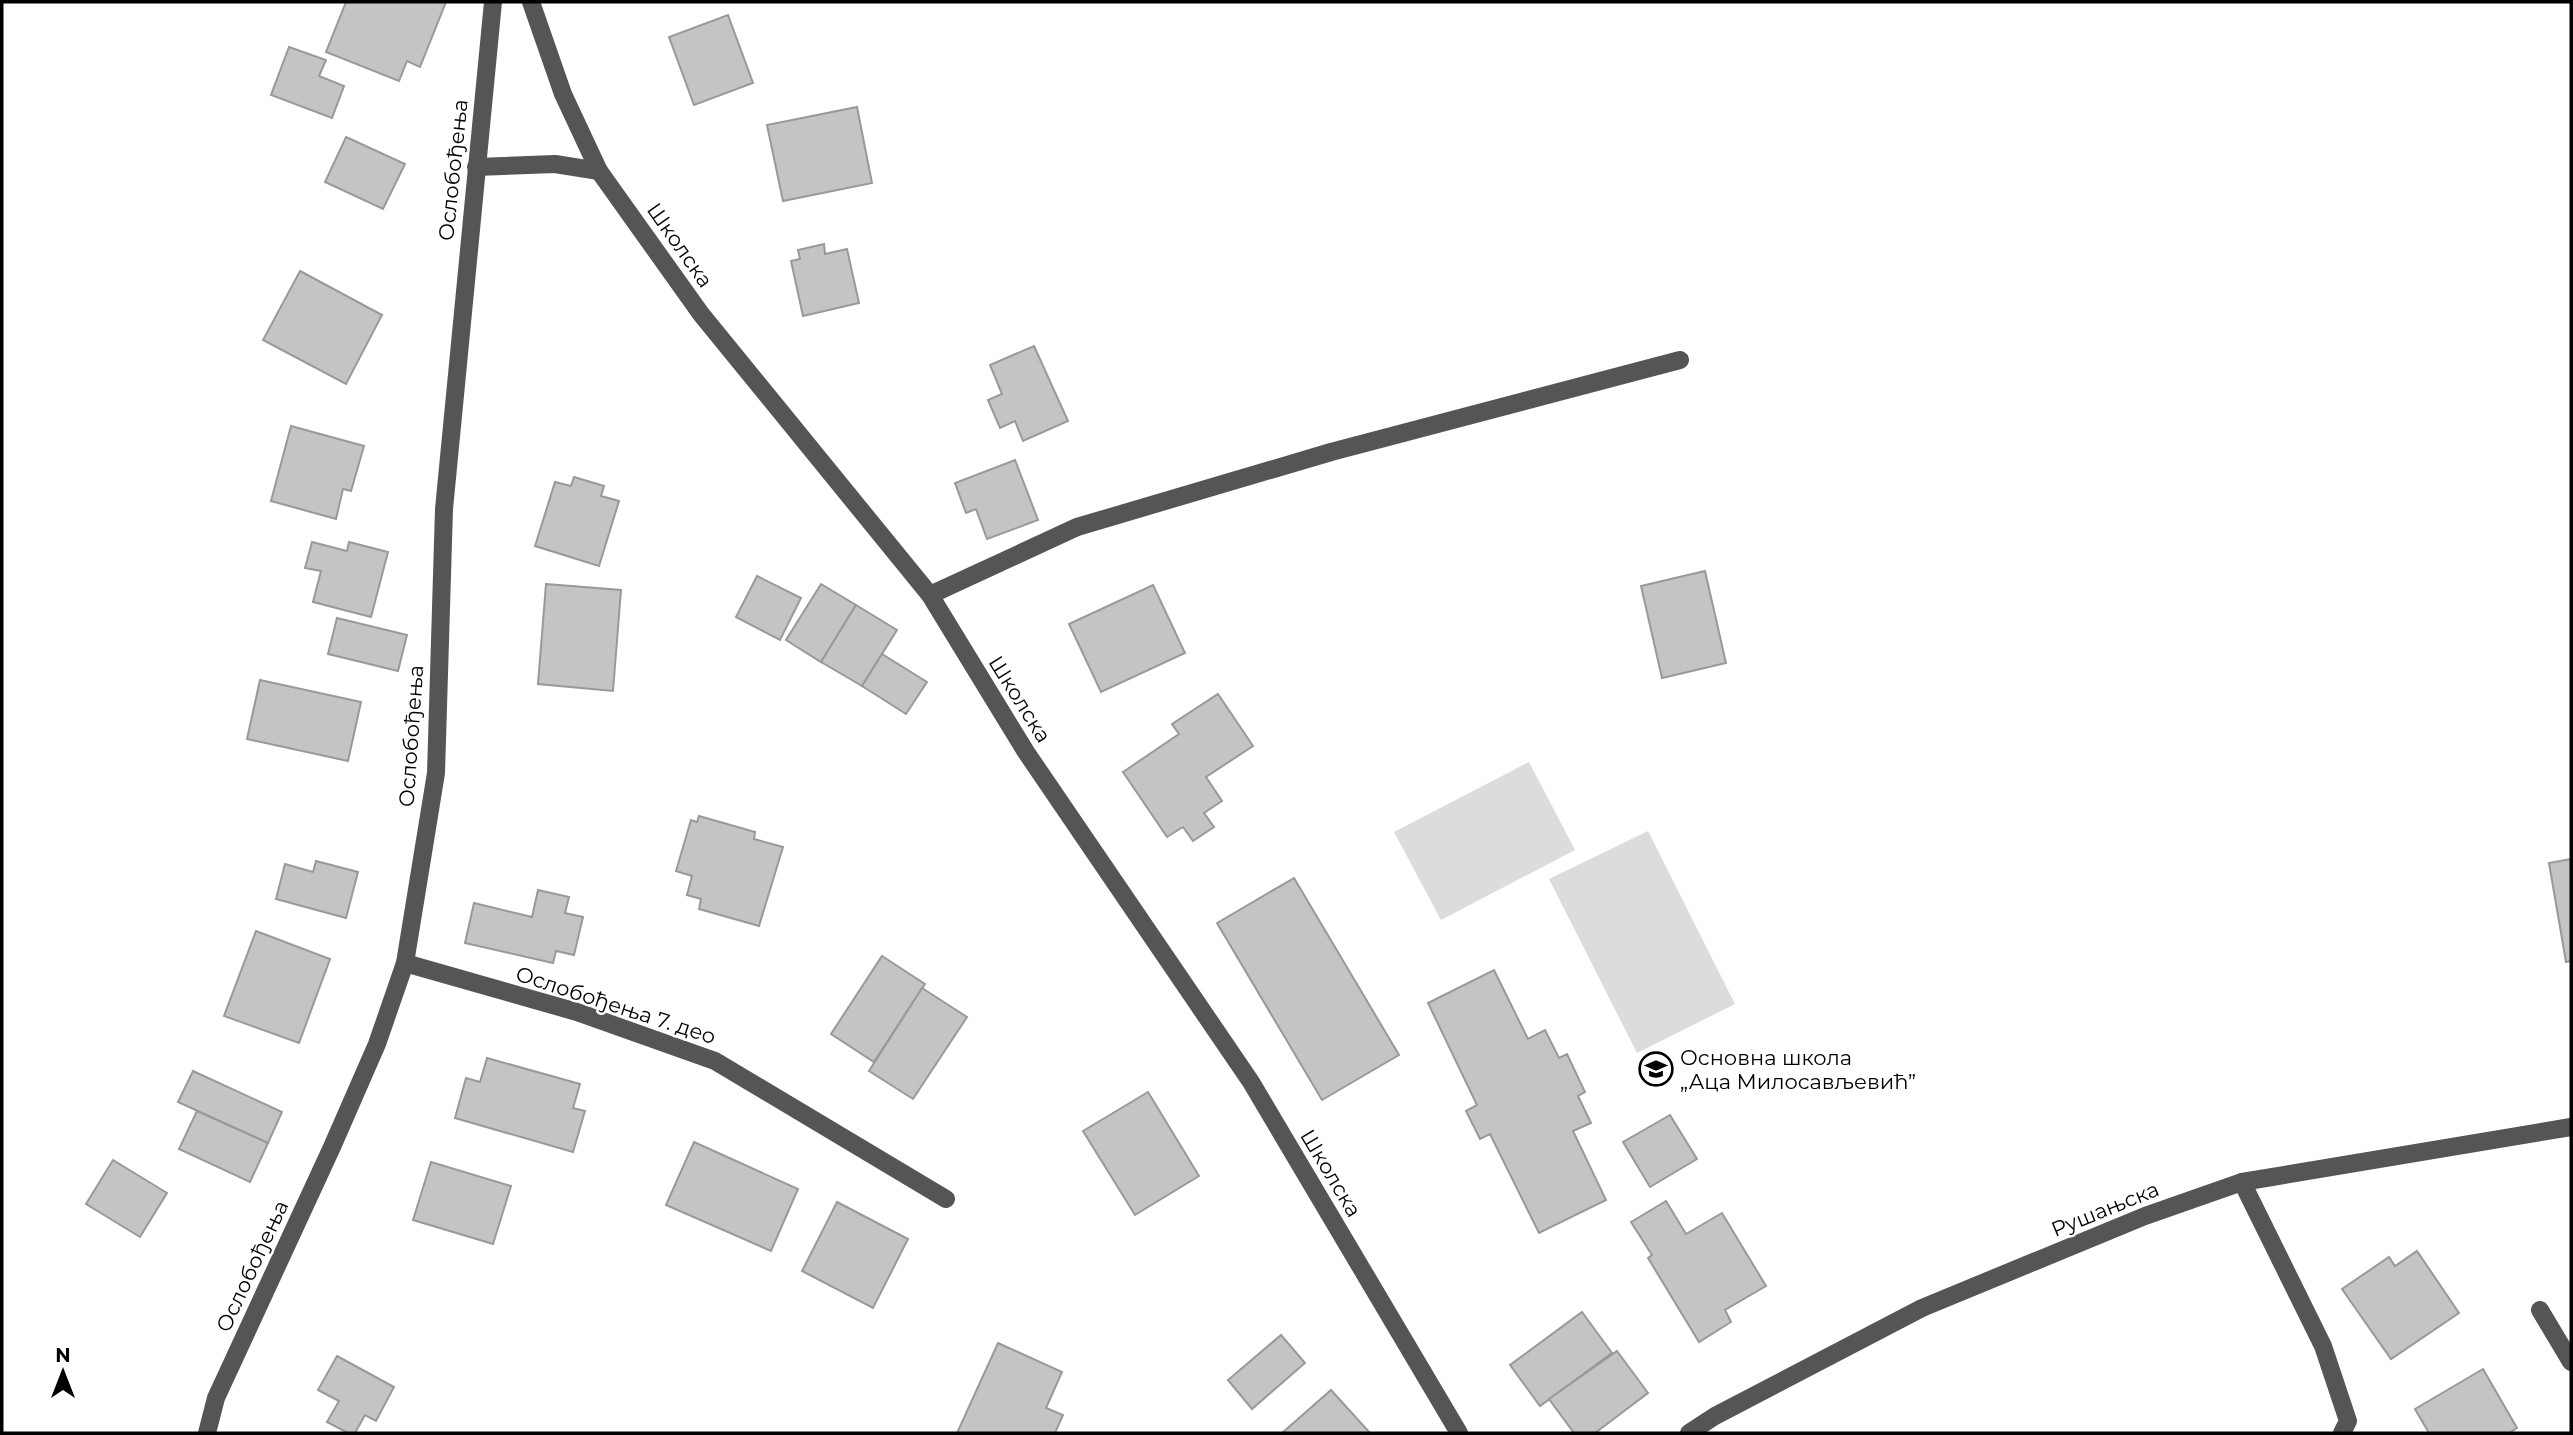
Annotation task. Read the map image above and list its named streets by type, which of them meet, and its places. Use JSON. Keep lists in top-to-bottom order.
{
  "streets": {
    "street": [
      "Ослобођења",
      "Школска",
      "Ослобођења 7. део",
      "Рушањска"
    ]
  },
  "crossings": [
    ["Ослобођења", "Ослобођења 7. део"]
  ],
  "places": {
    "school or university": ["Основна школа „Аца Милосављевић”"]
  },
  "north": "top"
}
